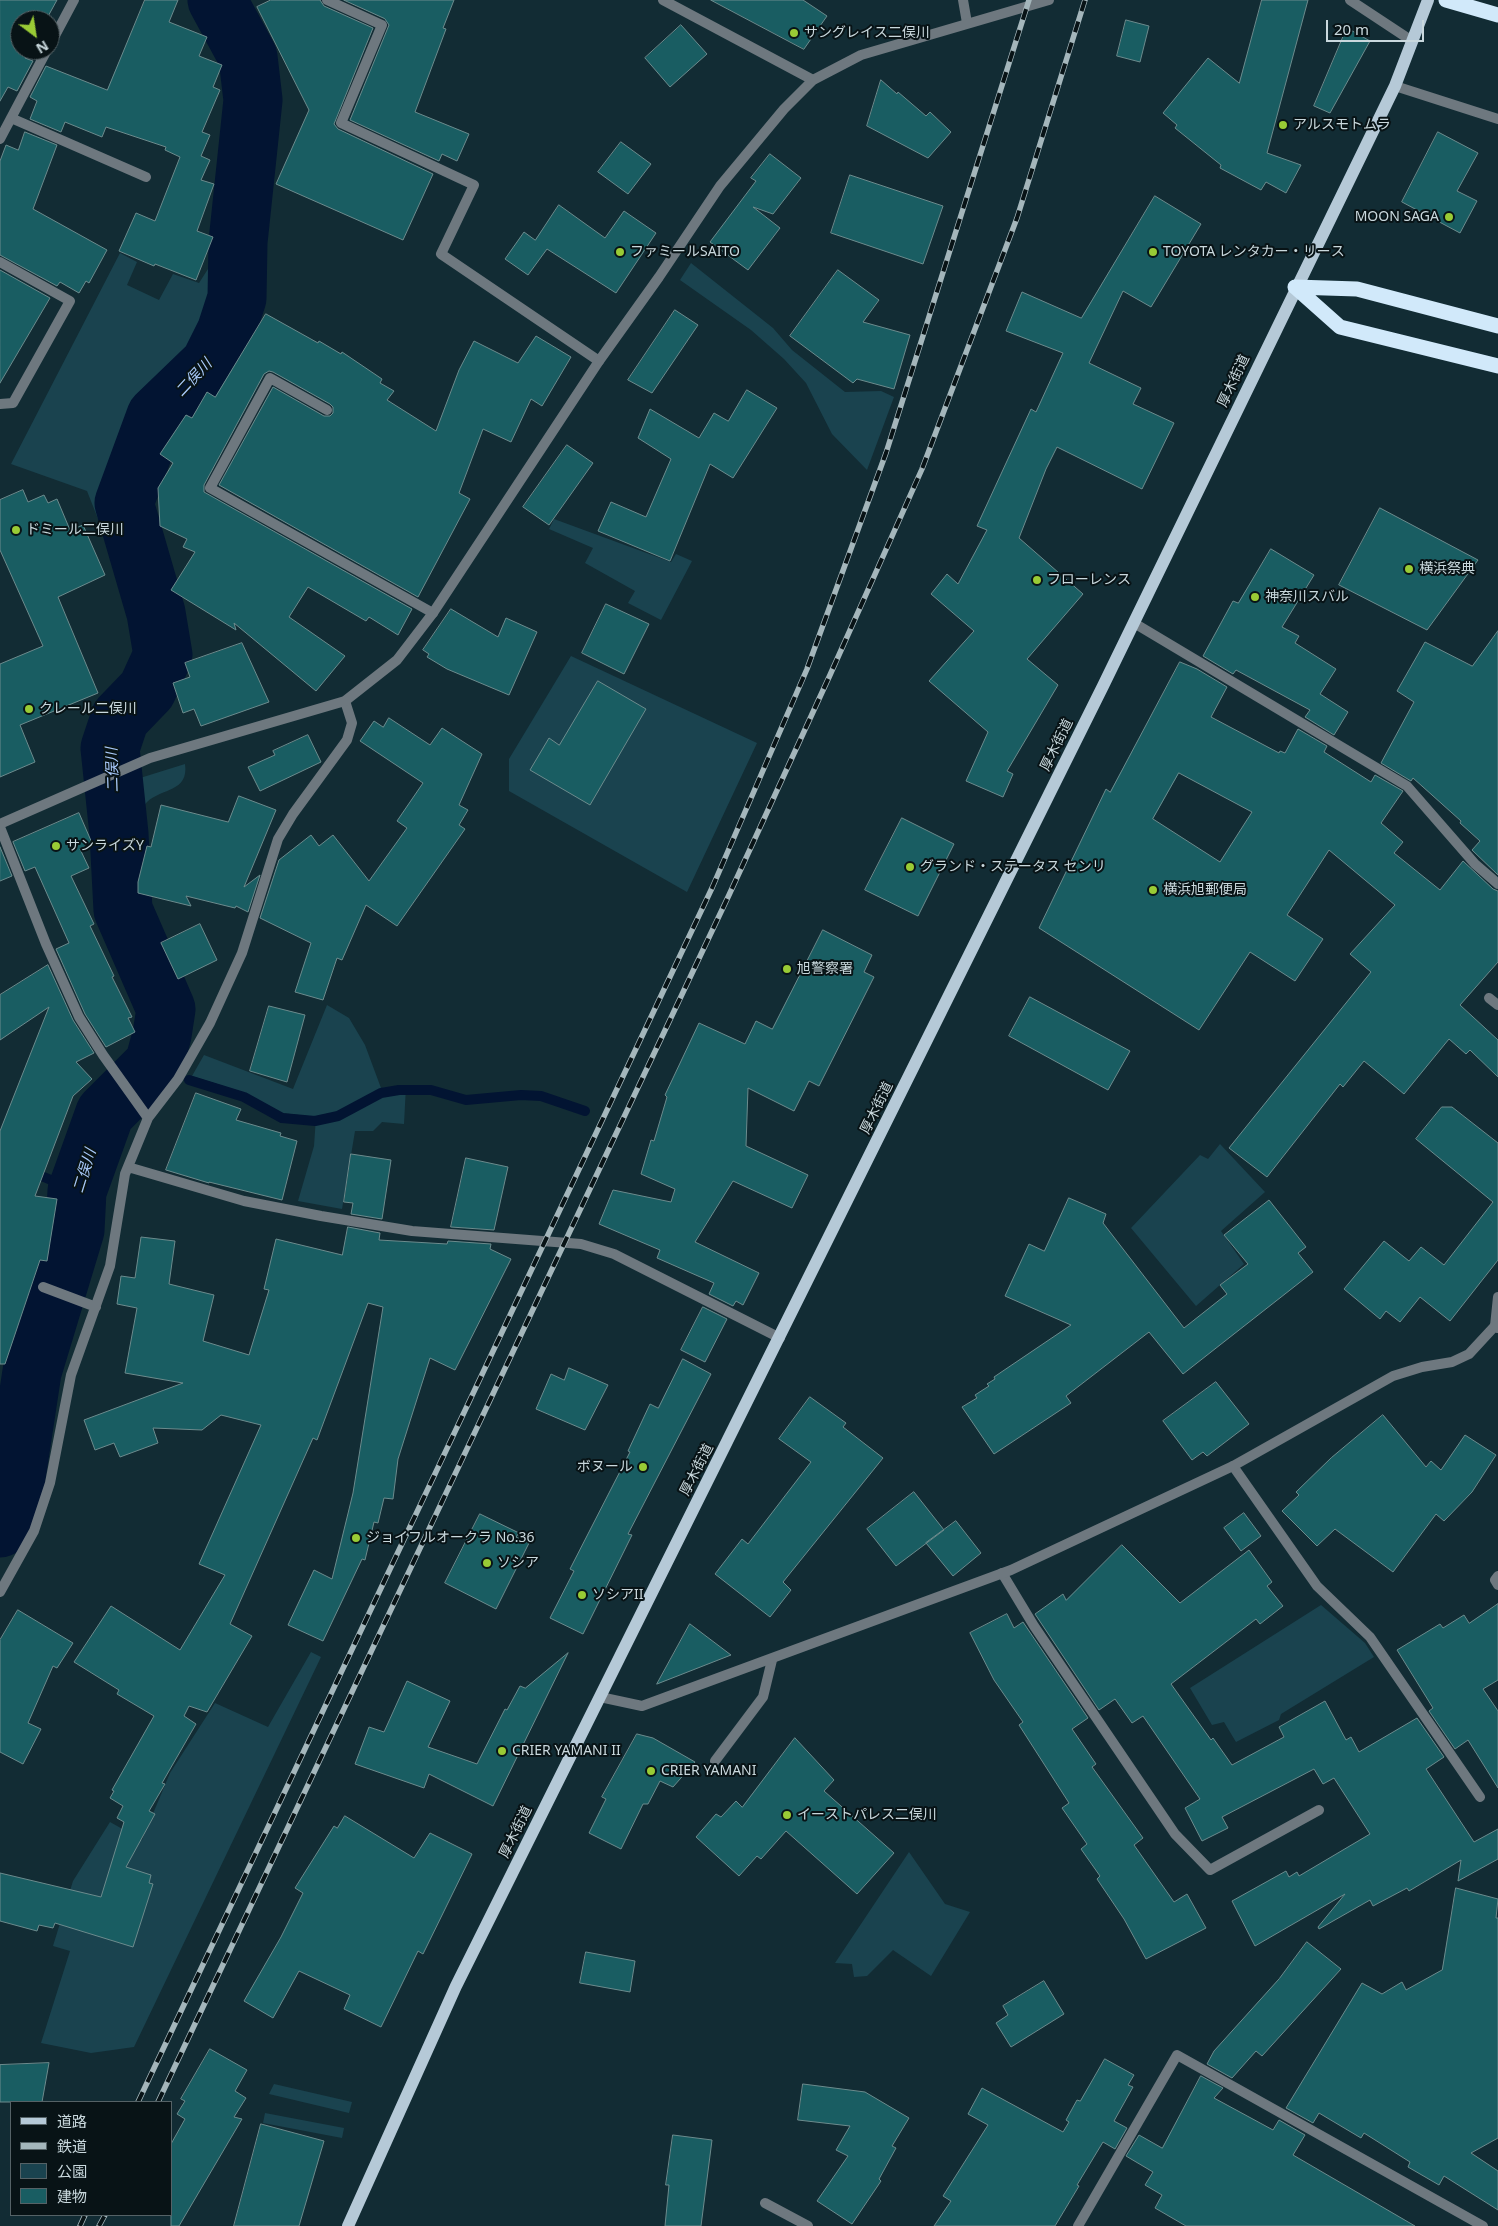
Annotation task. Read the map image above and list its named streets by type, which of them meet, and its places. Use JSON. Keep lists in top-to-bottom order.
{
  "streets": {
    "main road": ["厚木街道"]
  },
  "water": ["二俣川"],
  "places": [
    "サングレイス二俣川",
    "アルスモトムラ",
    "MOON SAGA",
    "ファミールSAITO",
    "TOYOTA レンタカー・リース",
    "ドミール二俣川",
    "横浜祭典",
    "フローレンス",
    "神奈川スバル",
    "クレール二俣川",
    "サンライズY",
    "グランド・ステータス センリ",
    "横浜旭郵便局",
    "旭警察署",
    "ボヌール",
    "ジョイフルオークラ No.36",
    "ソシア",
    "ソシアII",
    "CRIER YAMANI II",
    "CRIER YAMANI",
    "イーストパレス二俣川"
  ],
  "legend": [
    "道路",
    "鉄道",
    "公園",
    "建物"
  ],
  "scale_bar": "20 m",
  "north": "bottom right"
}
